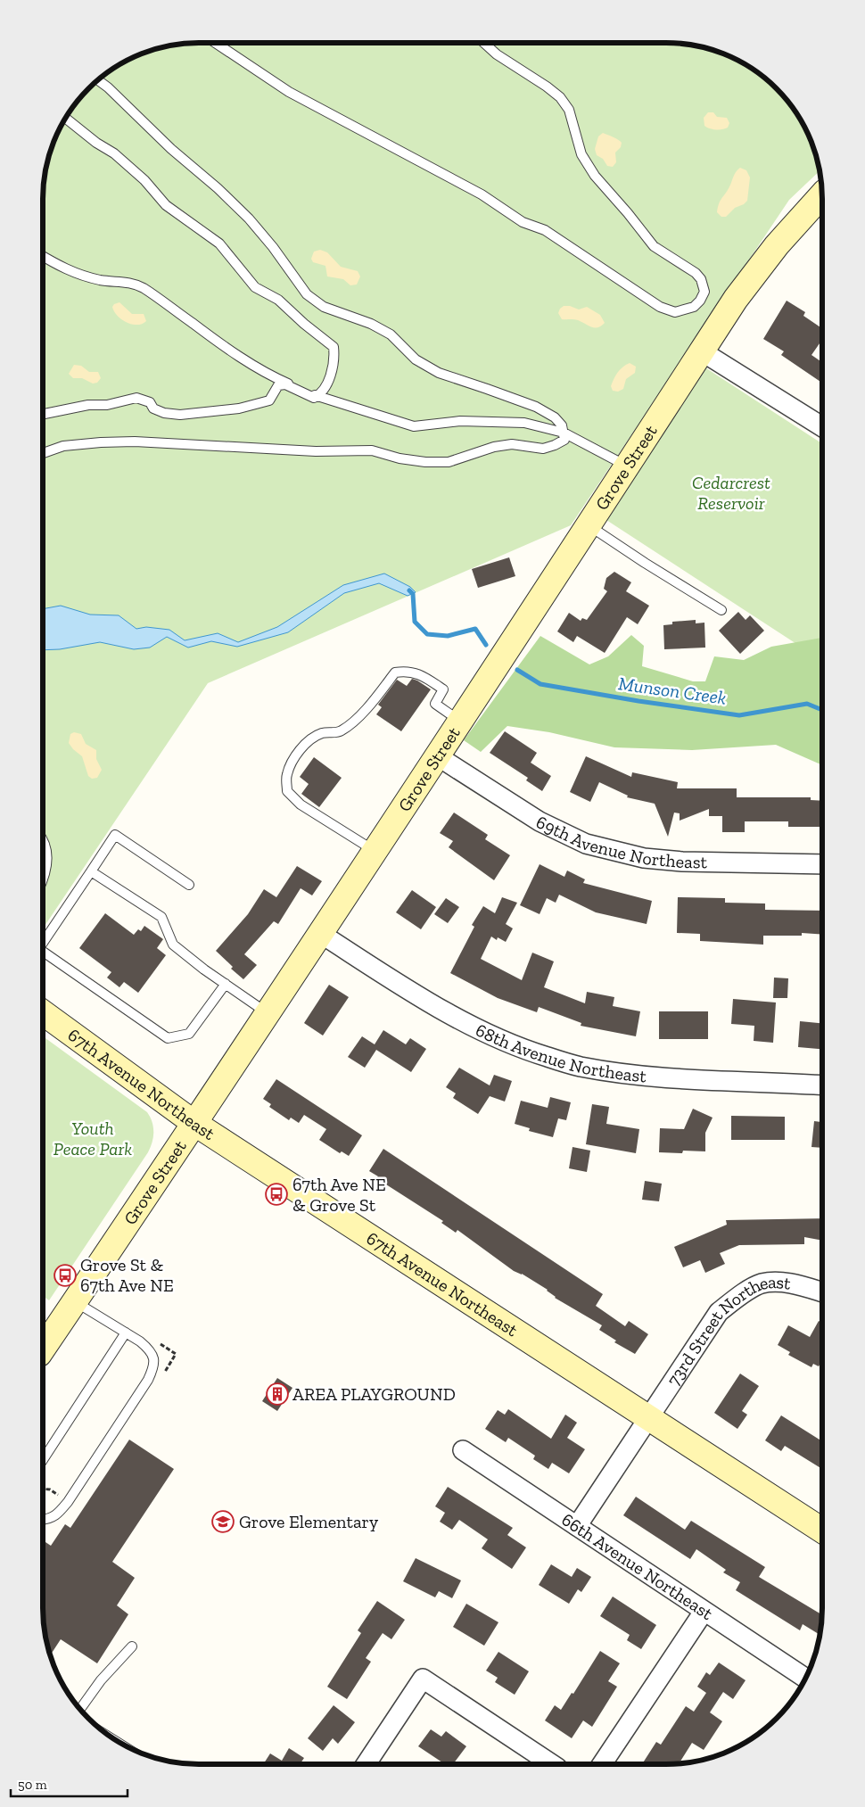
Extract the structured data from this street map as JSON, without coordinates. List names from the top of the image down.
{
  "streets": {
    "street": [
      "Grove Street",
      "69th Avenue Northeast",
      "68th Avenue Northeast",
      "67th Avenue Northeast",
      "73rd Street Northeast",
      "66th Avenue Northeast"
    ]
  },
  "crossings": [
    ["Grove Street", "69th Avenue Northeast"],
    ["Grove Street", "68th Avenue Northeast"],
    ["Grove Street", "67th Avenue Northeast"],
    ["67th Avenue Northeast", "73rd Street Northeast"],
    ["73rd Street Northeast", "66th Avenue Northeast"]
  ],
  "water": ["Munson Creek"],
  "parks": ["Cedarcrest Reservoir", "Youth Peace Park"],
  "places": {
    "bus stop": ["67th Ave NE & Grove St", "Grove St & 67th Ave NE"],
    "building": ["AREA PLAYGROUND"],
    "school or university": ["Grove Elementary"]
  },
  "scale_bar": "50 m"
}
